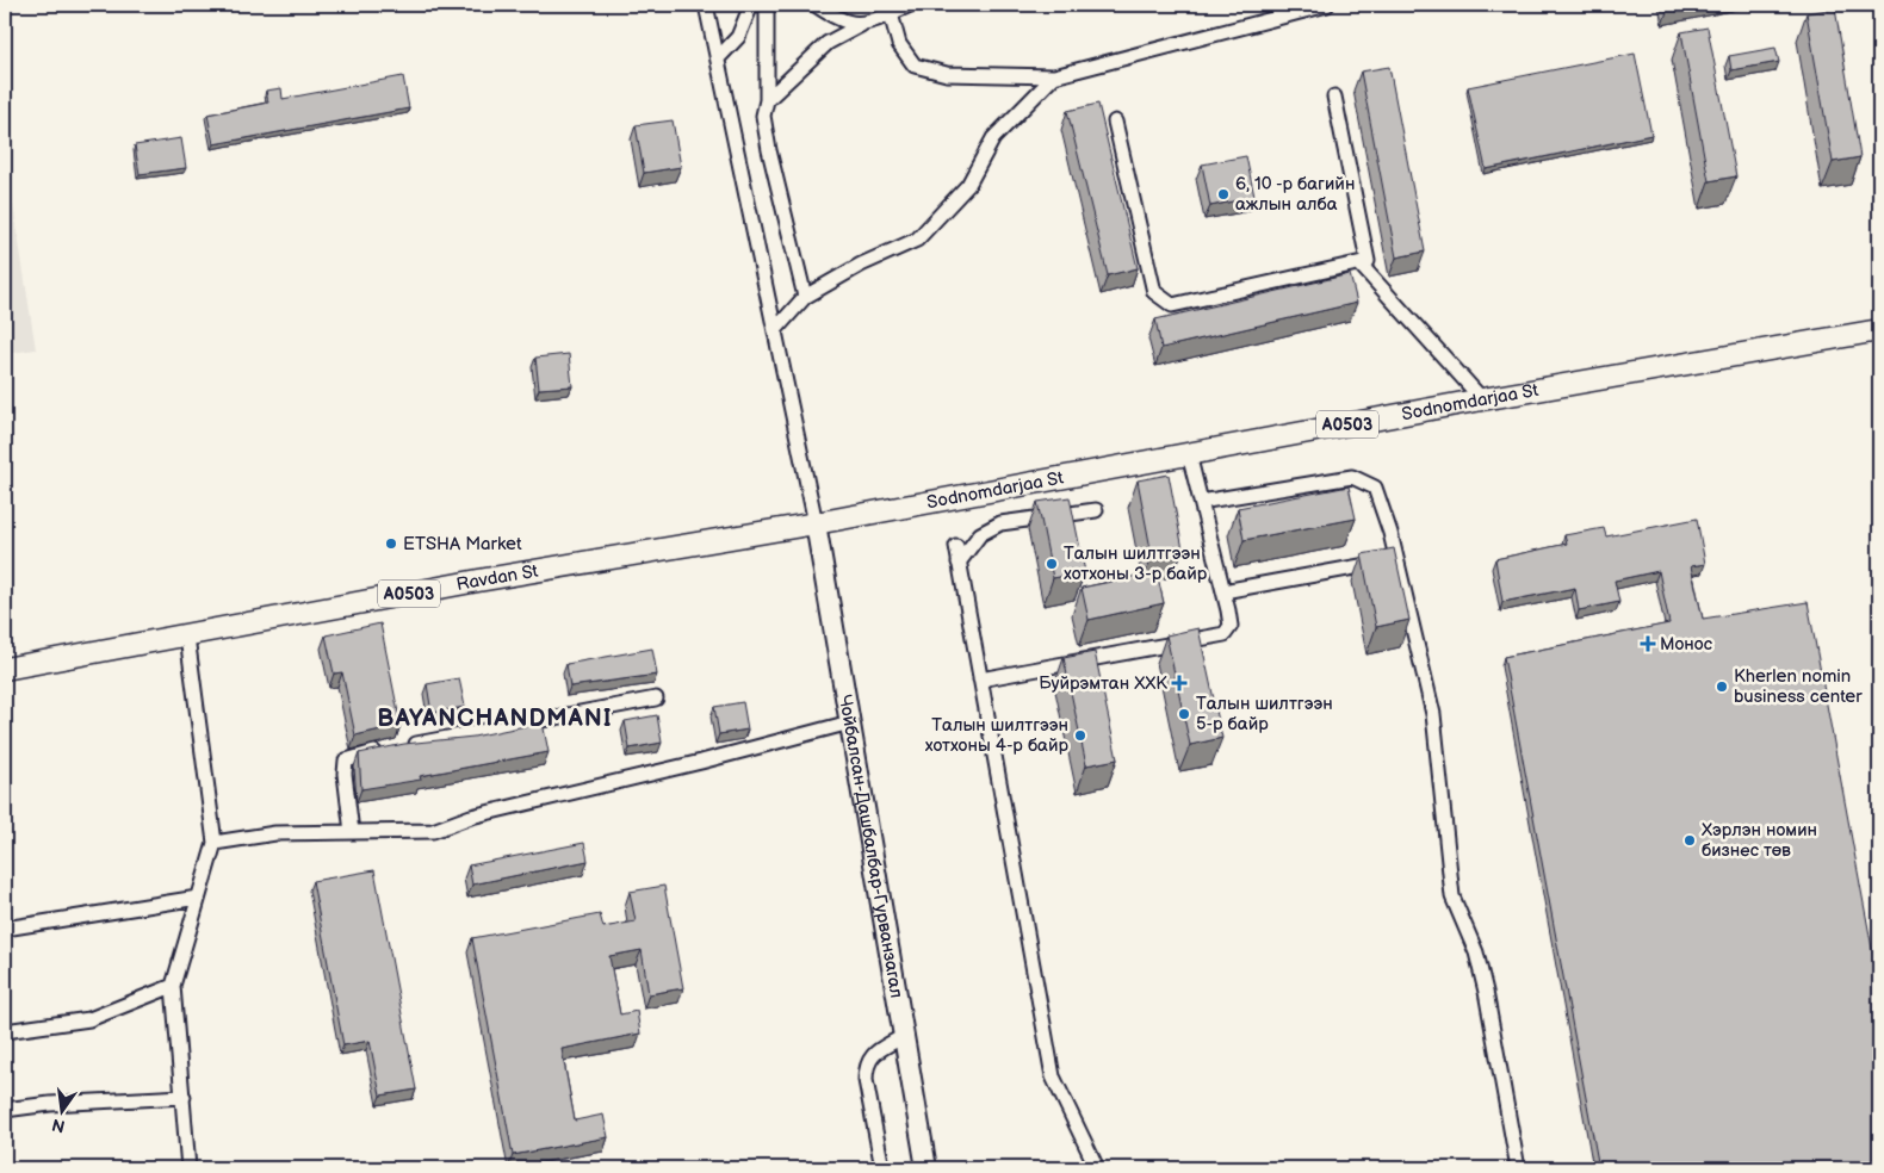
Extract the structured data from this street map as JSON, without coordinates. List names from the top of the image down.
{
  "streets": {
    "main road": ["Sodnomdarjaa St", "A0503", "Ravdan St"],
    "street": ["Чойбалсан-Дашбалбар-Гурванзагал"]
  },
  "crossings": [
    ["Sodnomdarjaa St", "Ravdan St"],
    ["Sodnomdarjaa St", "Чойбалсан-Дашбалбар-Гурванзагал"],
    ["Ravdan St", "Чойбалсан-Дашбалбар-Гурванзагал"]
  ],
  "districts": ["BAYANCHANDMANI"],
  "places": {
    "other": [
      "6, 10 -р багийн ажлын алба",
      "ETSHA Market",
      "Талын шилтгээн хотхоны 3-р байр",
      "Kherlen nomin business center",
      "Талын шилтгээн 5-р байр",
      "Талын шилтгээн хотхоны 4-р байр",
      "Хэрлэн номин бизнес төв"
    ],
    "health": ["Монос", "Буйрэмтан ХХК"]
  },
  "north": "bottom"
}
